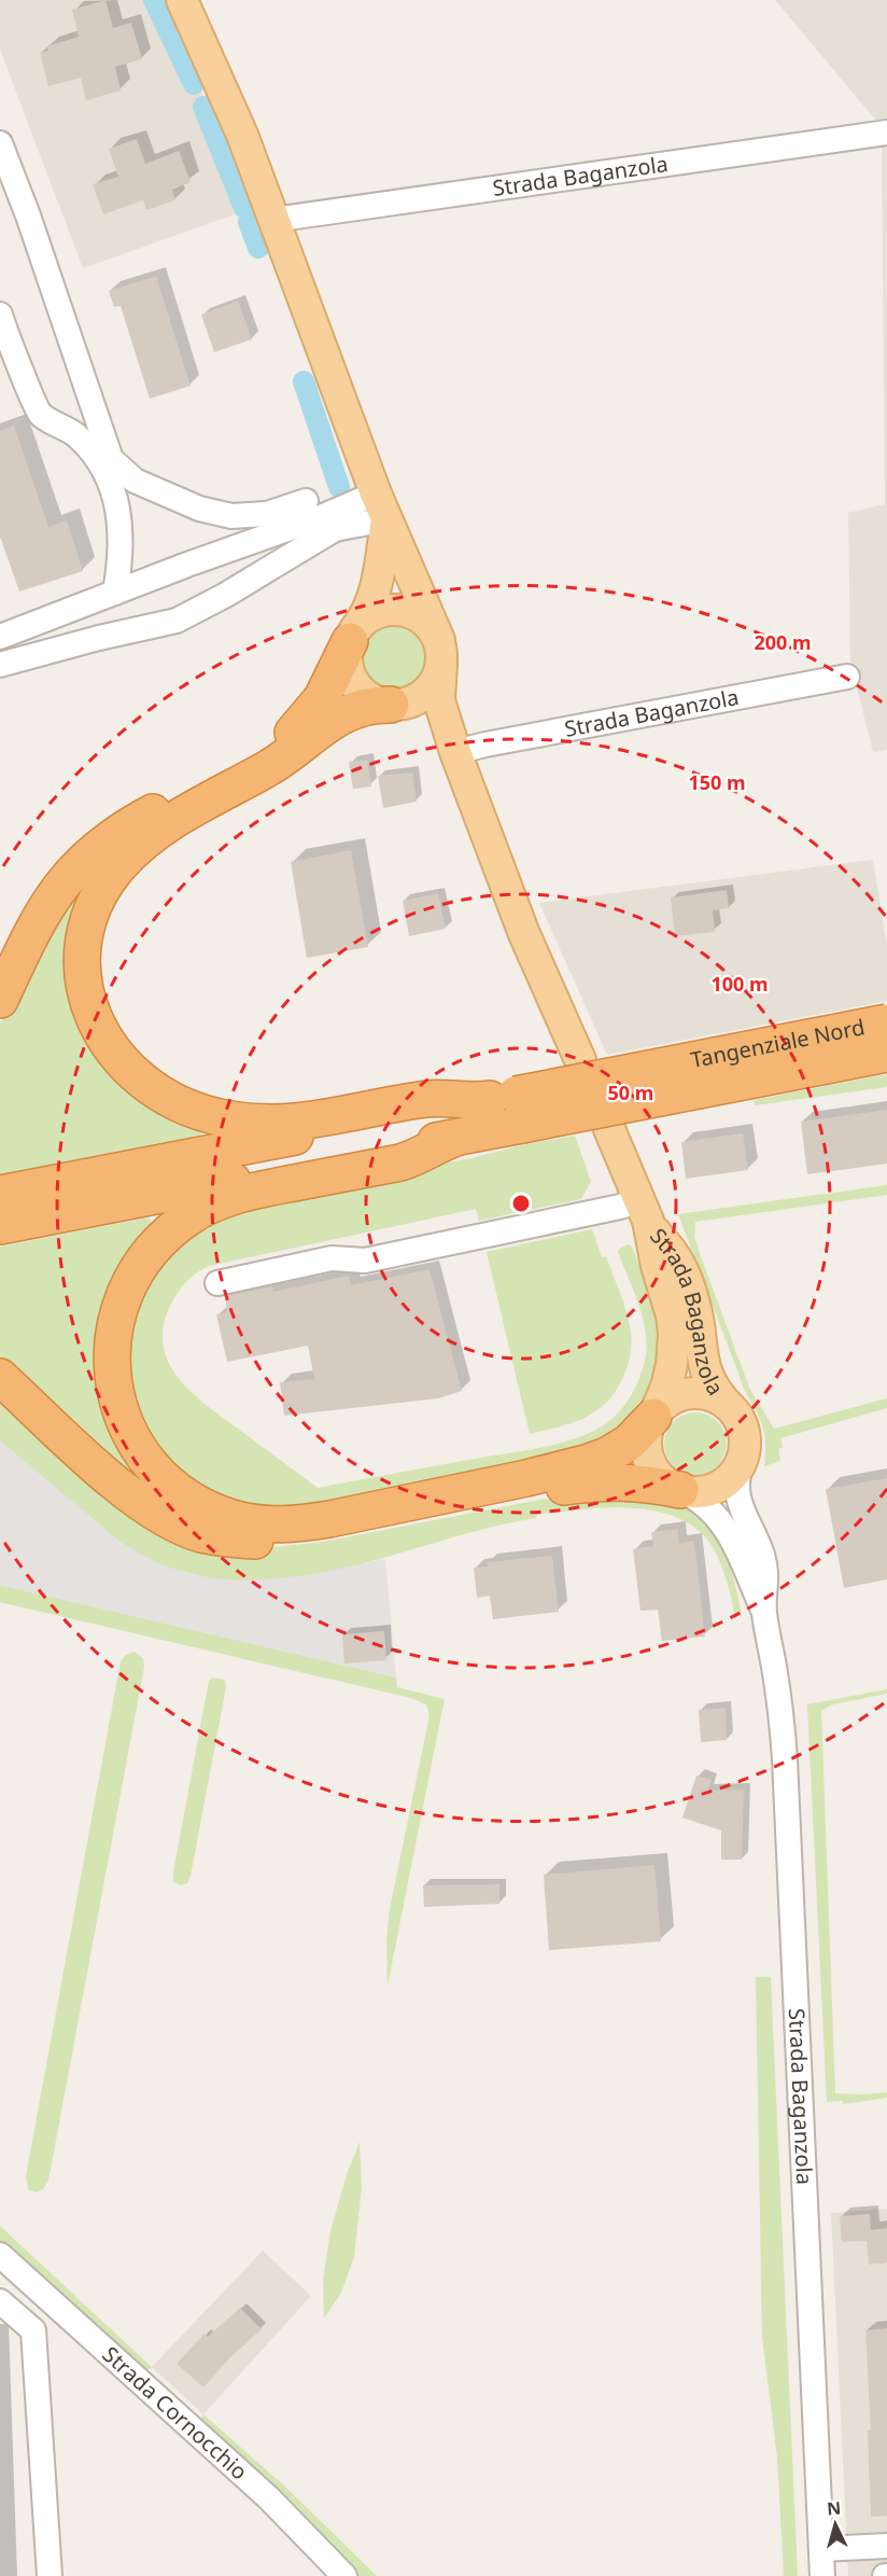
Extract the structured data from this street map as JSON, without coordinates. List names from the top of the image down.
{
  "streets": {
    "highway": ["Tangenziale Nord"],
    "main road": ["Strada Baganzola"],
    "street": ["Strada Cornocchio"]
  },
  "north": "top",
  "rings": [
    "200 m",
    "150 m",
    "100 m",
    "50 m"
  ]
}
